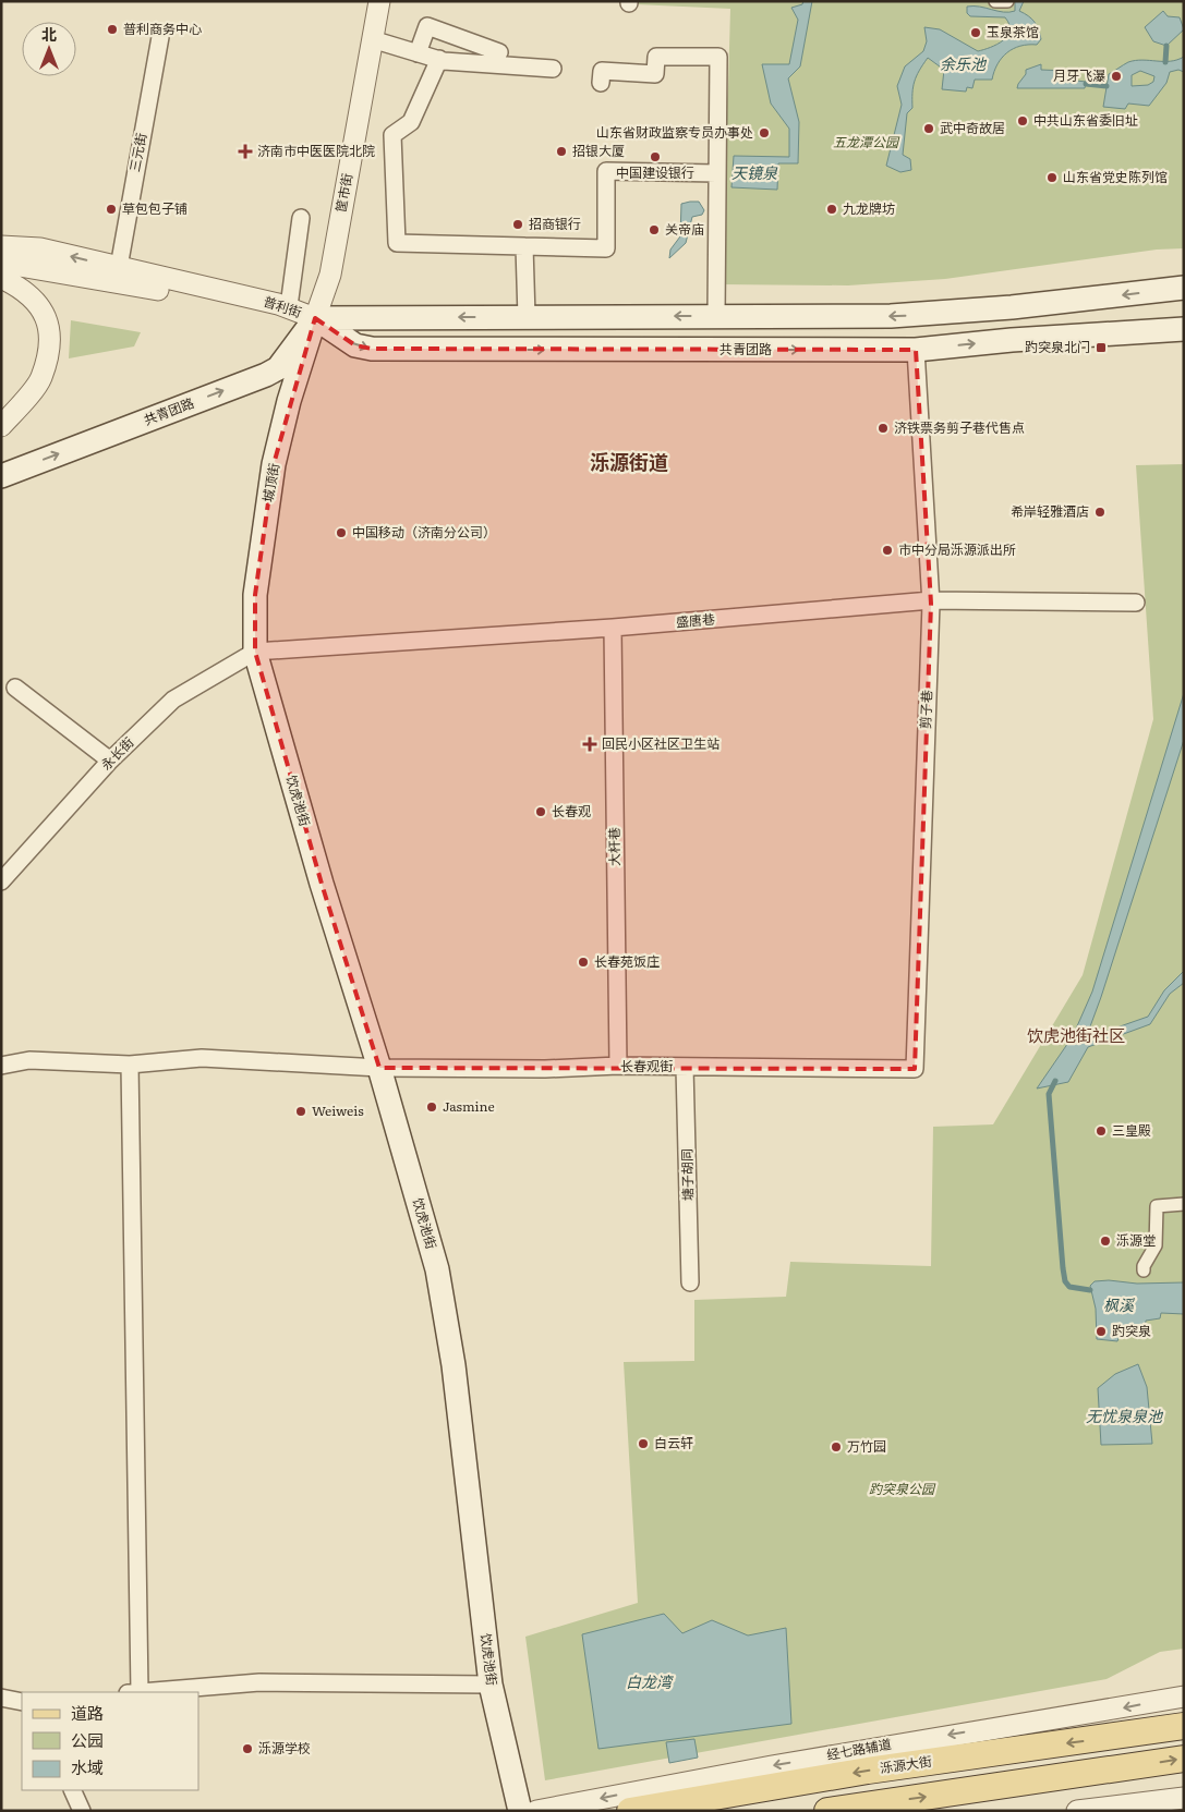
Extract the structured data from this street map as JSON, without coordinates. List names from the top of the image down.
{
  "streets": {
    "main road": [
      "共青团路",
      "城顶街",
      "饮虎池街",
      "泺源大街"
    ],
    "street": [
      "三元街",
      "筐市街",
      "普利街",
      "盛唐巷",
      "剪子巷",
      "永长街",
      "大杆巷",
      "长春观街",
      "塘子胡同",
      "经七路辅道"
    ]
  },
  "crossings": [
    ["三元街", "普利街"],
    ["筐市街", "普利街"],
    ["筐市街", "共青团路"],
    ["筐市街", "城顶街"],
    ["普利街", "共青团路"],
    ["普利街", "城顶街"],
    ["共青团路", "城顶街"],
    ["共青团路", "剪子巷"],
    ["城顶街", "盛唐巷"],
    ["城顶街", "永长街"],
    ["城顶街", "饮虎池街"],
    ["盛唐巷", "剪子巷"],
    ["盛唐巷", "永长街"],
    ["盛唐巷", "饮虎池街"],
    ["盛唐巷", "大杆巷"],
    ["剪子巷", "长春观街"],
    ["永长街", "饮虎池街"],
    ["饮虎池街", "长春观街"],
    ["大杆巷", "长春观街"],
    ["长春观街", "塘子胡同"]
  ],
  "one_way": ["经七路辅道"],
  "districts": ["泺源街道", "饮虎池街社区"],
  "water": [
    "余乐池",
    "天镜泉",
    "枫溪",
    "无忧泉泉池",
    "白龙湾"
  ],
  "parks": ["五龙潭公园", "趵突泉公园"],
  "places": {
    "other": [
      "普利商务中心",
      "玉泉茶馆",
      "月牙飞瀑",
      "中共山东省委旧址",
      "武中奇故居",
      "山东省财政监察专员办事处",
      "招银大厦",
      "中国建设银行",
      "山东省党史陈列馆",
      "草包包子铺",
      "九龙牌坊",
      "招商银行",
      "关帝庙",
      "济铁票务剪子巷代售点",
      "希岸轻雅酒店",
      "中国移动（济南分公司）",
      "市中分局泺源派出所",
      "长春观",
      "长春苑饭庄",
      "Jasmine",
      "Weiweis",
      "三皇殿",
      "泺源堂",
      "趵突泉",
      "白云轩",
      "万竹园",
      "泺源学校"
    ],
    "health": ["济南市中医医院北院", "回民小区社区卫生站"],
    "transit": ["趵突泉北门"]
  },
  "legend": ["道路", "公园", "水域"],
  "north": "top"
}
